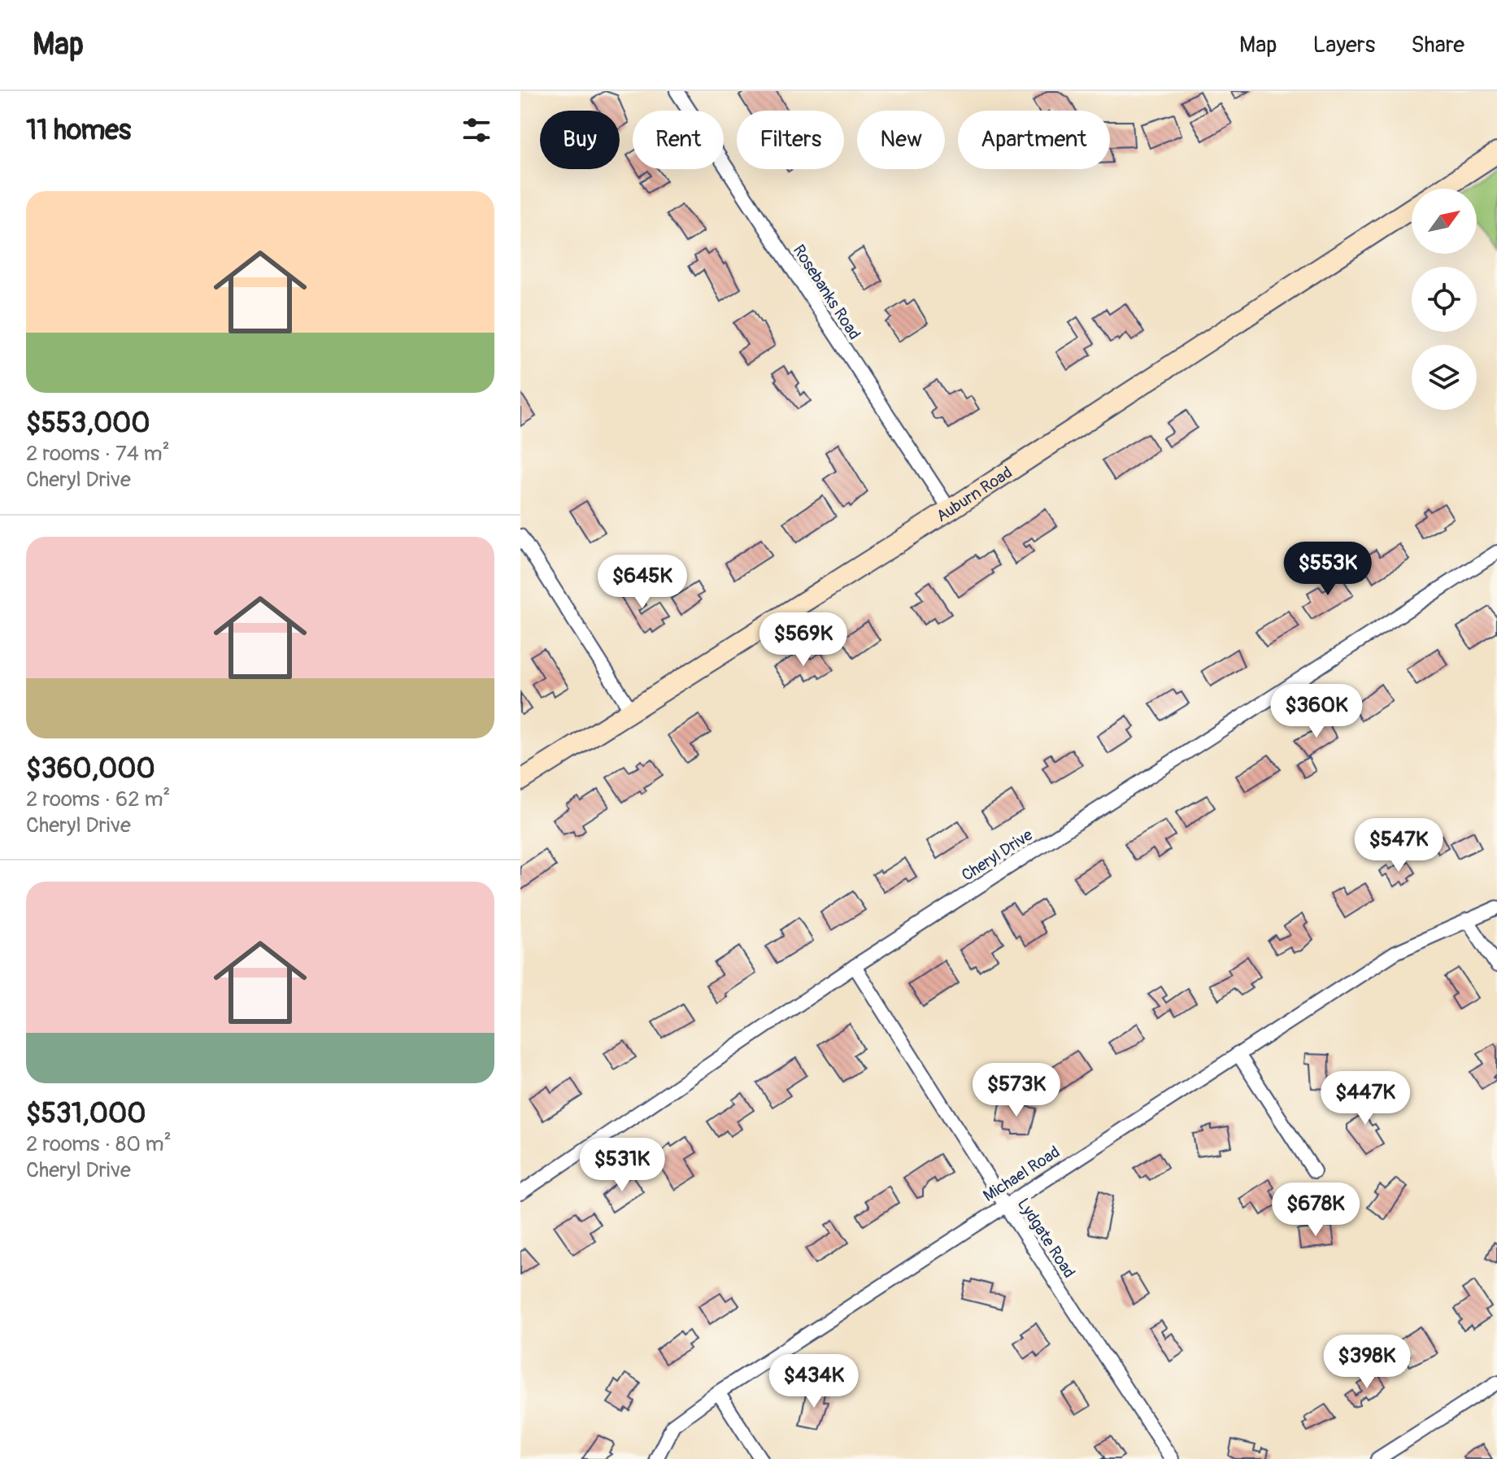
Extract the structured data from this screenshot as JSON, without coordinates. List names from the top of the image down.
{
  "streets": {
    "street": [
      "Rosebanks Road",
      "Auburn Road",
      "Cheryl Drive",
      "Michael Road",
      "Lydgate Road"
    ]
  },
  "crossings": [
    ["Rosebanks Road", "Auburn Road"],
    ["Cheryl Drive", "Lydgate Road"],
    ["Michael Road", "Lydgate Road"]
  ],
  "north": "top right",
  "page": {
    "header": "Map",
    "nav": ["Map", "Layers", "Share"],
    "heading": "11 homes",
    "chip": [
      "Buy",
      "Rent",
      "Filters",
      "New",
      "Apartment"
    ],
    "list": [
      {
        "name": "$553,000",
        "note": "2 rooms · 74 m² · Cheryl Drive"
      },
      {
        "name": "$360,000",
        "note": "2 rooms · 62 m² · Cheryl Drive"
      },
      {
        "name": "$531,000",
        "note": "2 rooms · 80 m² · Cheryl Drive"
      }
    ],
    "price": [
      "$553K",
      "$645K",
      "$569K",
      "$360K",
      "$547K",
      "$573K",
      "$447K",
      "$531K",
      "$678K",
      "$398K",
      "$434K"
    ]
  }
}
